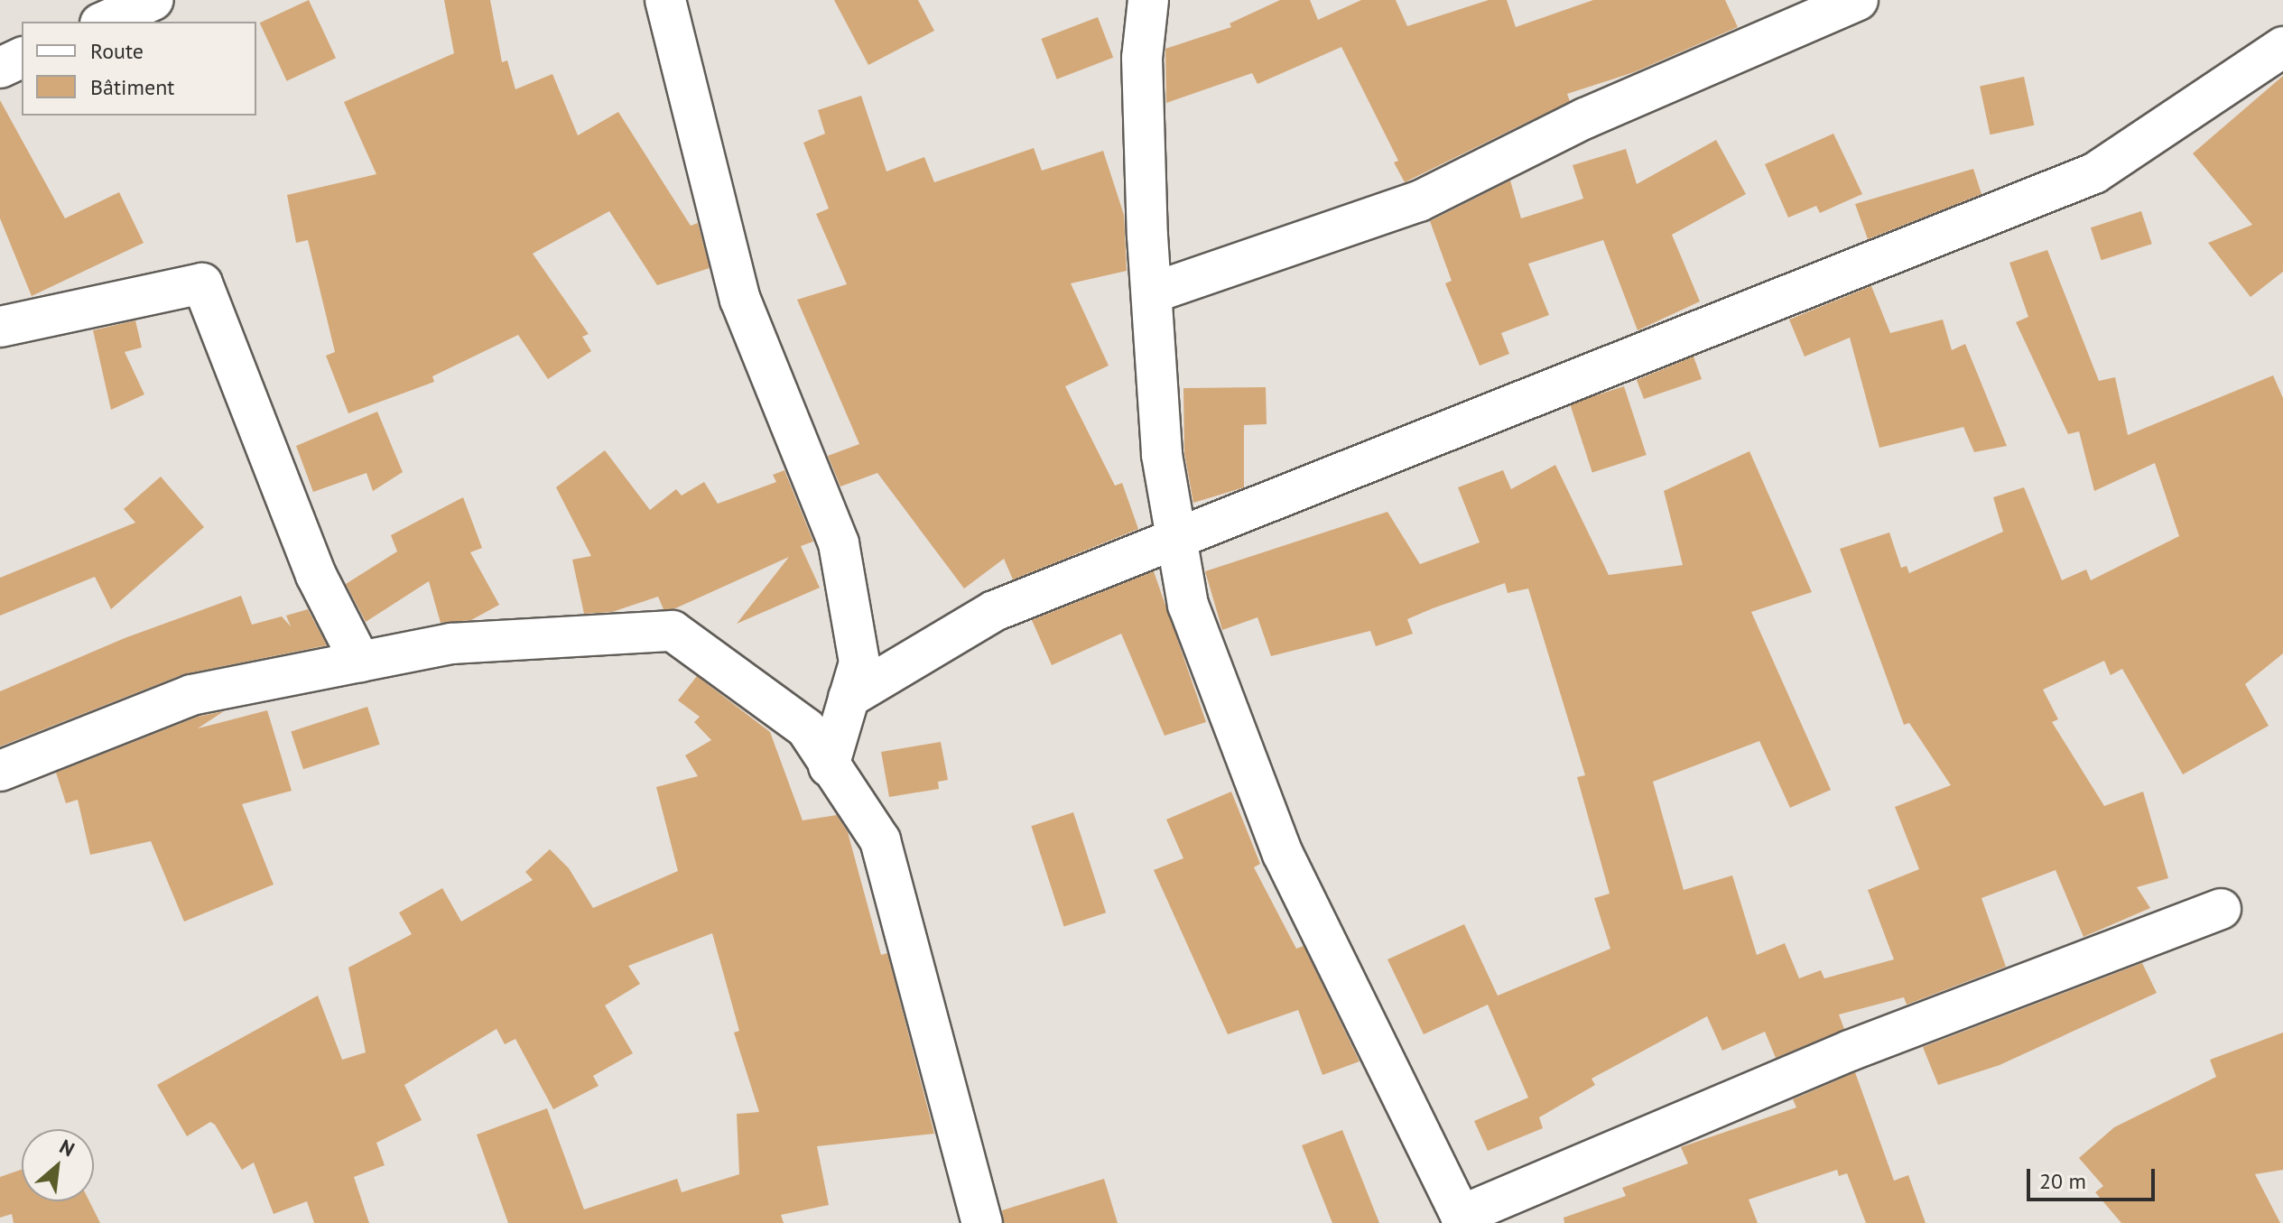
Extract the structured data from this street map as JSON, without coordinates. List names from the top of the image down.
{
  "legend": ["Route", "Bâtiment"],
  "scale_bar": "20 m",
  "north": "top right"
}
